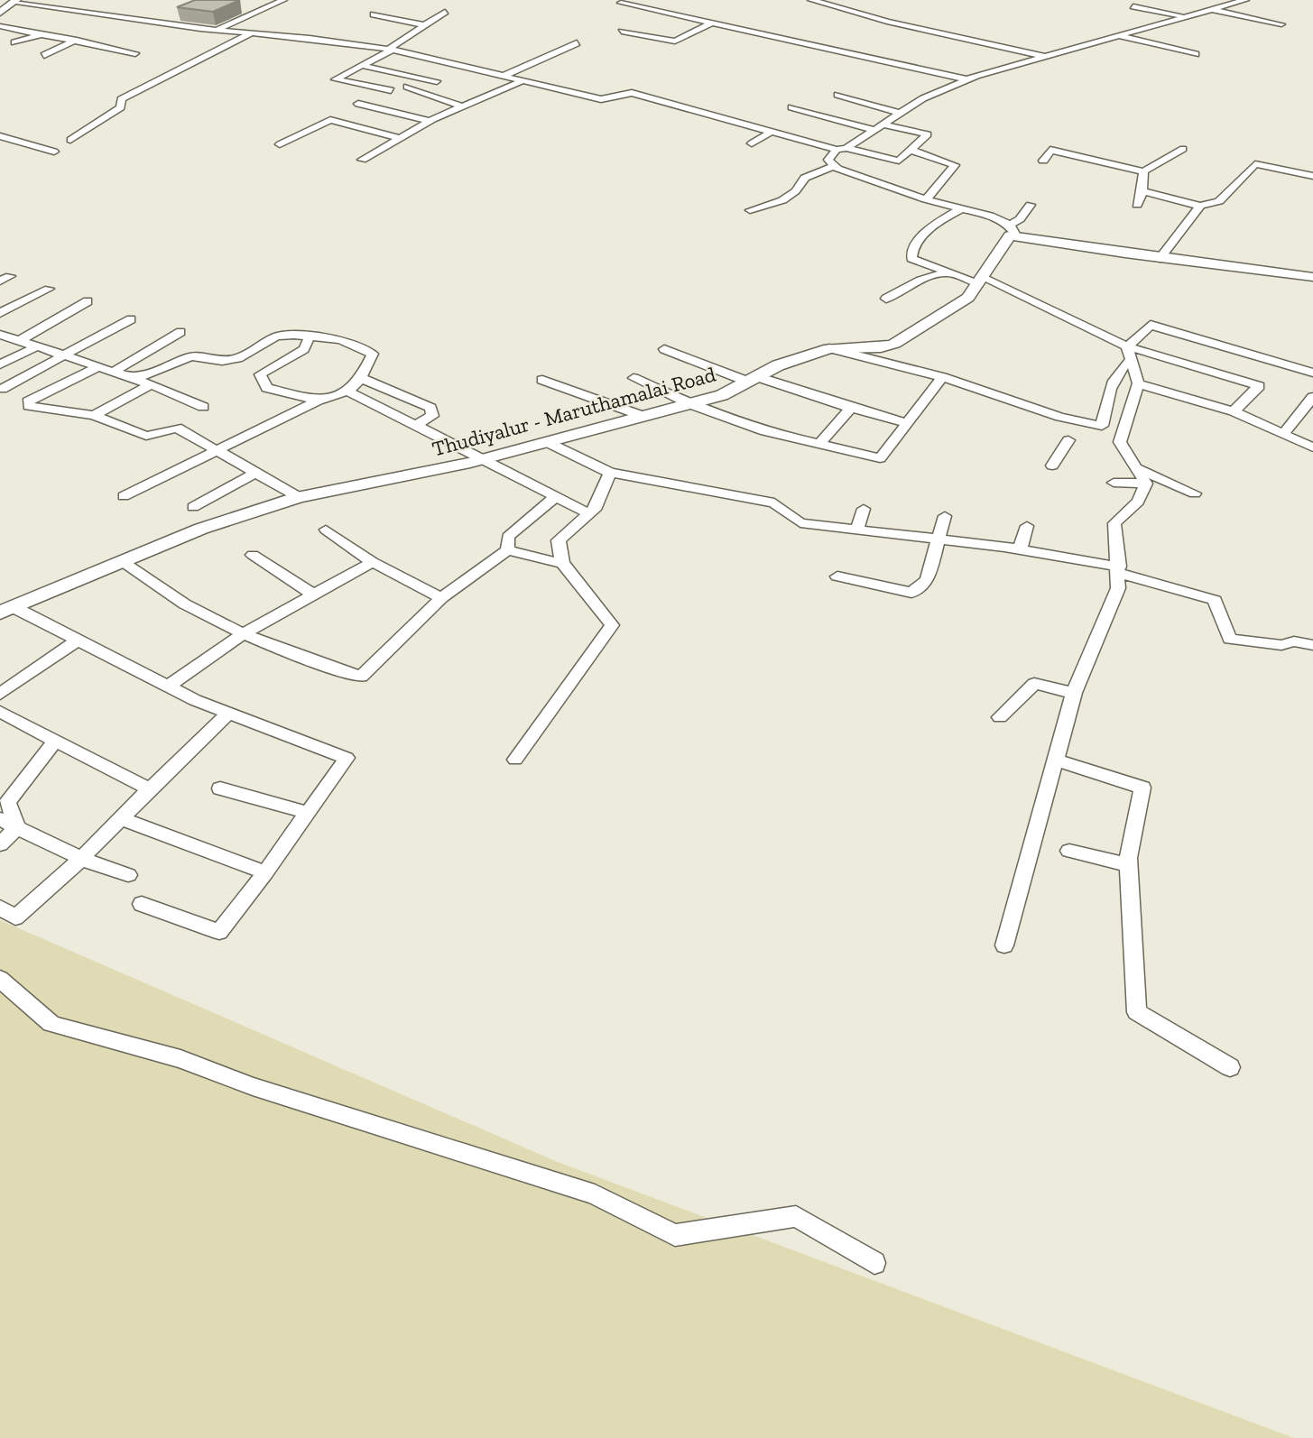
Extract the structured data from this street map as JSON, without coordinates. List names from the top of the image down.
{
  "streets": {
    "main road": ["Thudiyalur - Maruthamalai Road"]
  }
}
